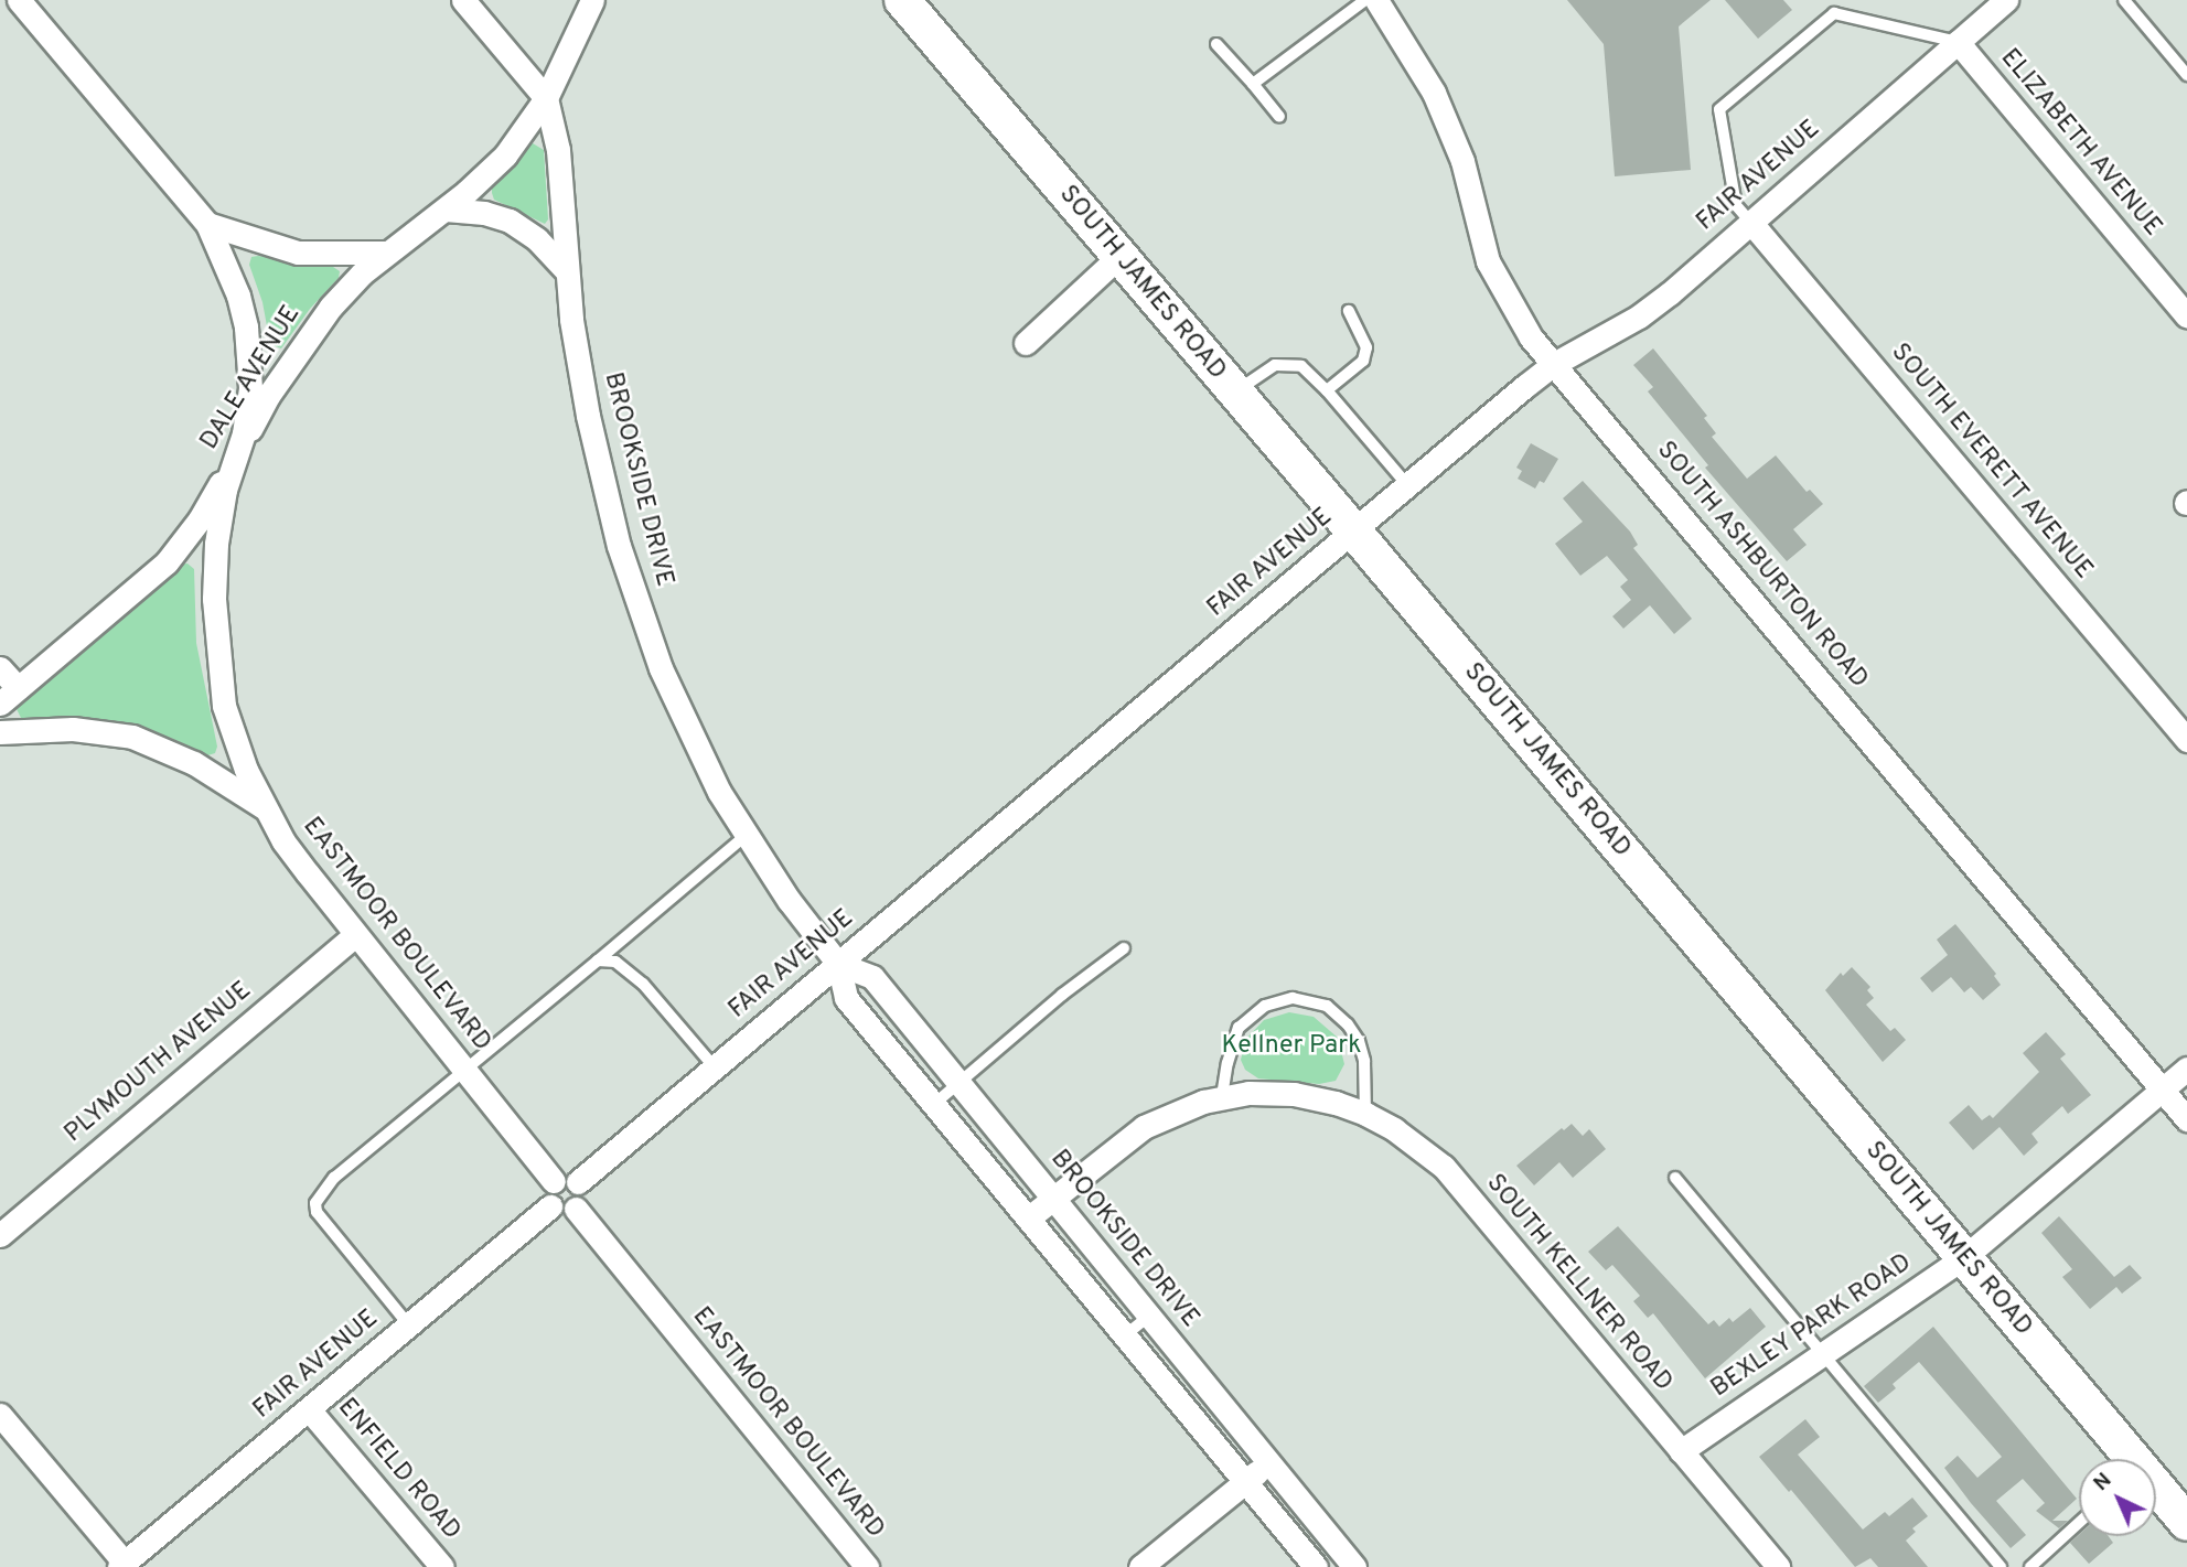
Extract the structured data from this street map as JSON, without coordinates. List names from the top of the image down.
{
  "streets": {
    "main road": ["SOUTH JAMES ROAD"],
    "street": [
      "ELIZABETH AVENUE",
      "FAIR AVENUE",
      "DALE AVENUE",
      "SOUTH EVERETT AVENUE",
      "BROOKSIDE DRIVE",
      "SOUTH ASHBURTON ROAD",
      "EASTMOOR BOULEVARD",
      "PLYMOUTH AVENUE",
      "SOUTH KELLNER ROAD",
      "BEXLEY PARK ROAD",
      "ENFIELD ROAD"
    ]
  },
  "crossings": [
    ["ELIZABETH AVENUE", "FAIR AVENUE"],
    ["FAIR AVENUE", "SOUTH JAMES ROAD"],
    ["FAIR AVENUE", "SOUTH EVERETT AVENUE"],
    ["FAIR AVENUE", "BROOKSIDE DRIVE"],
    ["FAIR AVENUE", "SOUTH ASHBURTON ROAD"],
    ["FAIR AVENUE", "EASTMOOR BOULEVARD"],
    ["FAIR AVENUE", "ENFIELD ROAD"],
    ["SOUTH JAMES ROAD", "BEXLEY PARK ROAD"],
    ["DALE AVENUE", "BROOKSIDE DRIVE"],
    ["DALE AVENUE", "EASTMOOR BOULEVARD"],
    ["BROOKSIDE DRIVE", "SOUTH KELLNER ROAD"],
    ["SOUTH ASHBURTON ROAD", "BEXLEY PARK ROAD"],
    ["EASTMOOR BOULEVARD", "PLYMOUTH AVENUE"],
    ["SOUTH KELLNER ROAD", "BEXLEY PARK ROAD"]
  ],
  "parks": ["Kellner Park"],
  "north": "top left"
}
